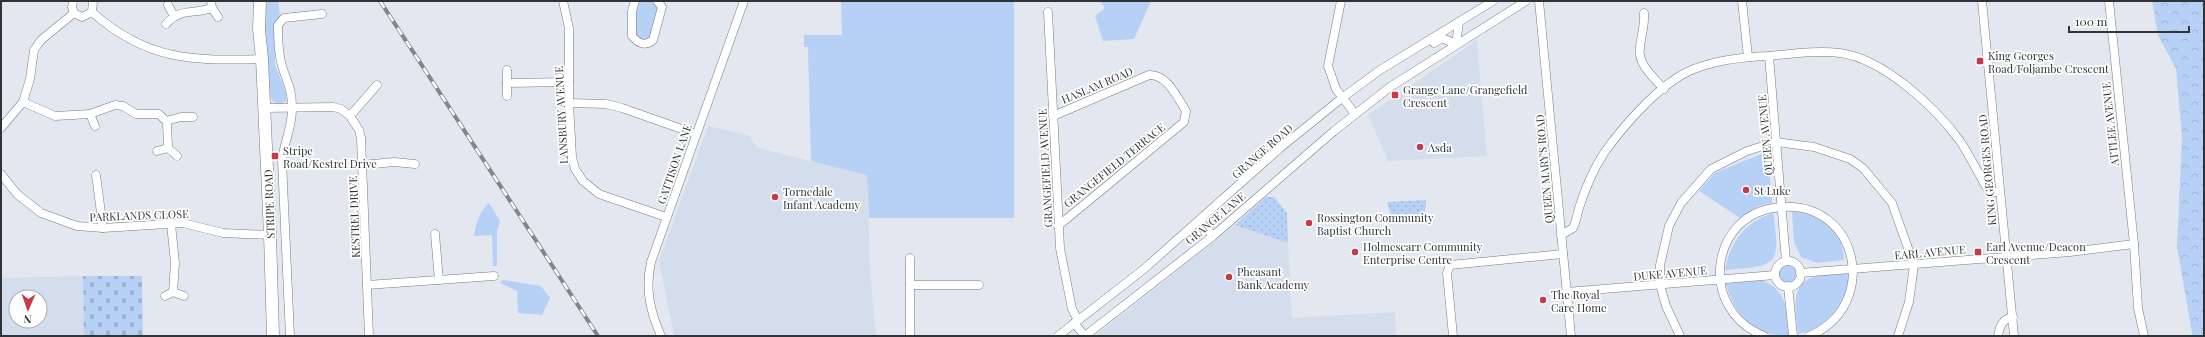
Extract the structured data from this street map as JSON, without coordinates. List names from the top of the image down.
{
  "streets": {
    "main road": ["STRIPE ROAD"],
    "street": [
      "HASLAM ROAD",
      "LANSBURY AVENUE",
      "ATTLEE AVENUE",
      "QUEEN AVENUE",
      "GRANGE ROAD",
      "GATTISON LANE",
      "GRANGEFIELD TERRACE",
      "GRANGEFIELD AVENUE",
      "QUEEN MARY'S ROAD",
      "KING GEORGES ROAD",
      "PARKLANDS CLOSE",
      "KESTREL DRIVE",
      "GRANGE LANE",
      "EARL AVENUE",
      "DUKE AVENUE"
    ]
  },
  "crossings": [
    ["HASLAM ROAD", "GRANGEFIELD TERRACE"],
    ["HASLAM ROAD", "GRANGEFIELD AVENUE"],
    ["LANSBURY AVENUE", "GATTISON LANE"],
    ["ATTLEE AVENUE", "EARL AVENUE"],
    ["QUEEN AVENUE", "EARL AVENUE"],
    ["QUEEN AVENUE", "DUKE AVENUE"],
    ["GRANGE ROAD", "GRANGEFIELD AVENUE"],
    ["GRANGEFIELD TERRACE", "GRANGEFIELD AVENUE"],
    ["GRANGEFIELD AVENUE", "GRANGE LANE"],
    ["QUEEN MARY'S ROAD", "DUKE AVENUE"],
    ["KING GEORGES ROAD", "EARL AVENUE"],
    ["STRIPE ROAD", "PARKLANDS CLOSE"],
    ["EARL AVENUE", "DUKE AVENUE"]
  ],
  "places": {
    "transit": [
      "King Georges Road/Foljambe Crescent",
      "Grange Lane/Grangefield Crescent",
      "Stripe Road/Kestrel Drive",
      "Earl Avenue/Deacon Crescent"
    ],
    "other": [
      "Asda",
      "St Luke",
      "Tornedale Infant Academy",
      "Rossington Community Baptist Church",
      "Holmescarr Community Enterprise Centre",
      "Pheasant Bank Academy",
      "The Royal Care Home"
    ]
  },
  "scale_bar": "100 m",
  "north": "bottom"
}
